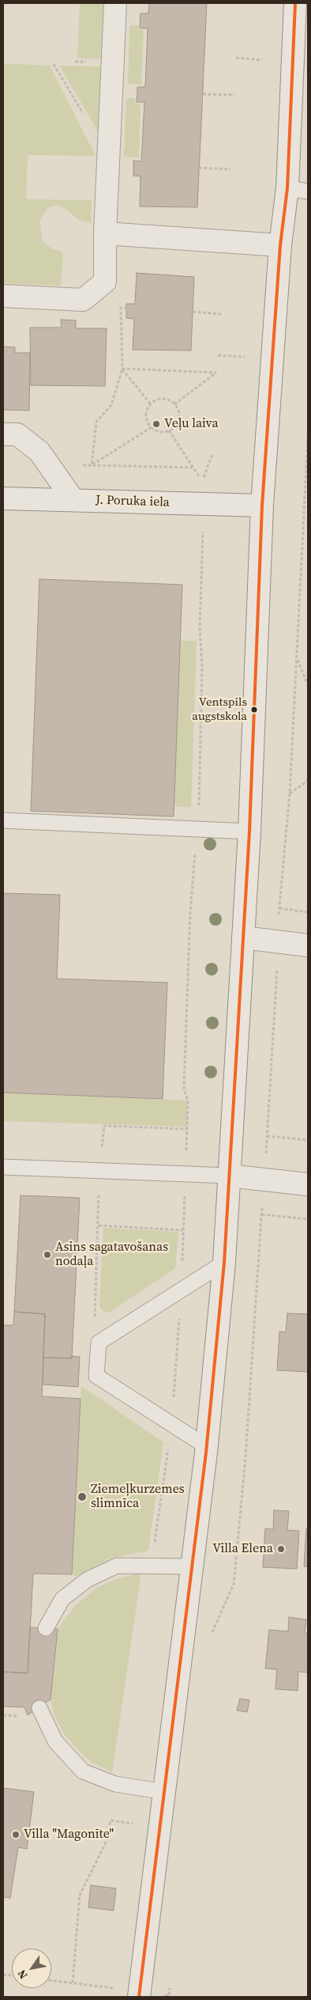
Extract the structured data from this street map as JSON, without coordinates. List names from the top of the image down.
{
  "streets": {
    "street": ["J. Poruka iela"]
  },
  "places": [
    "Veļu laiva",
    "Ventspils augstskola",
    "Asins sagatavošanas nodaļa",
    "Ziemeļkurzemes slimnīca",
    "Villa Elena",
    "Villa \"Magonīte\""
  ],
  "north": "bottom left"
}
